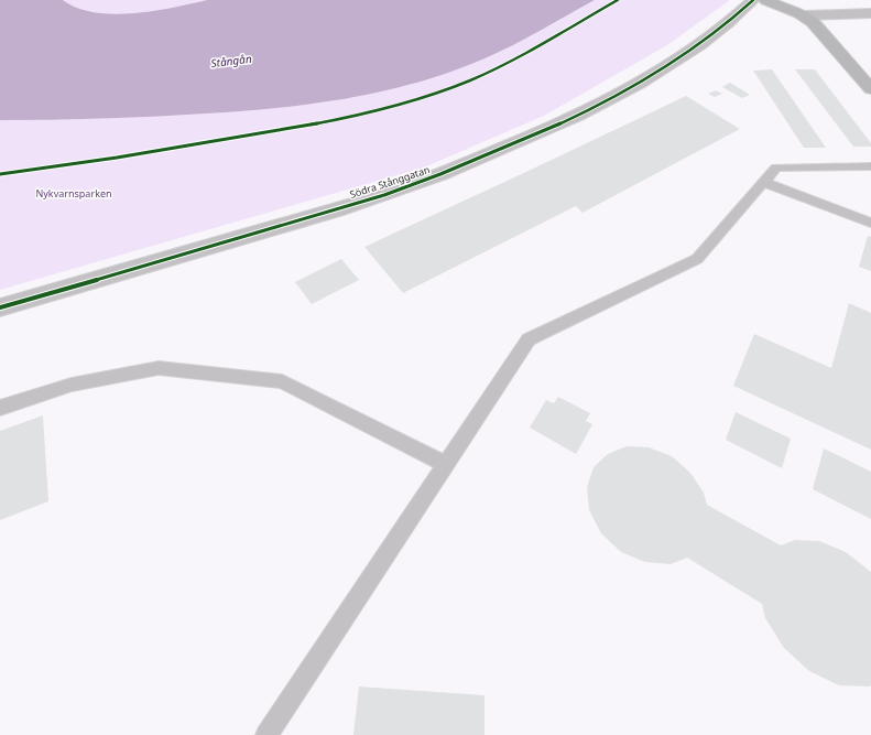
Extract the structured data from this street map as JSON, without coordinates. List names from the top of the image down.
{
  "streets": {
    "street": ["Södra Stånggatan"]
  },
  "water": ["Stångån"],
  "parks": ["Nykvarnsparken"]
}
